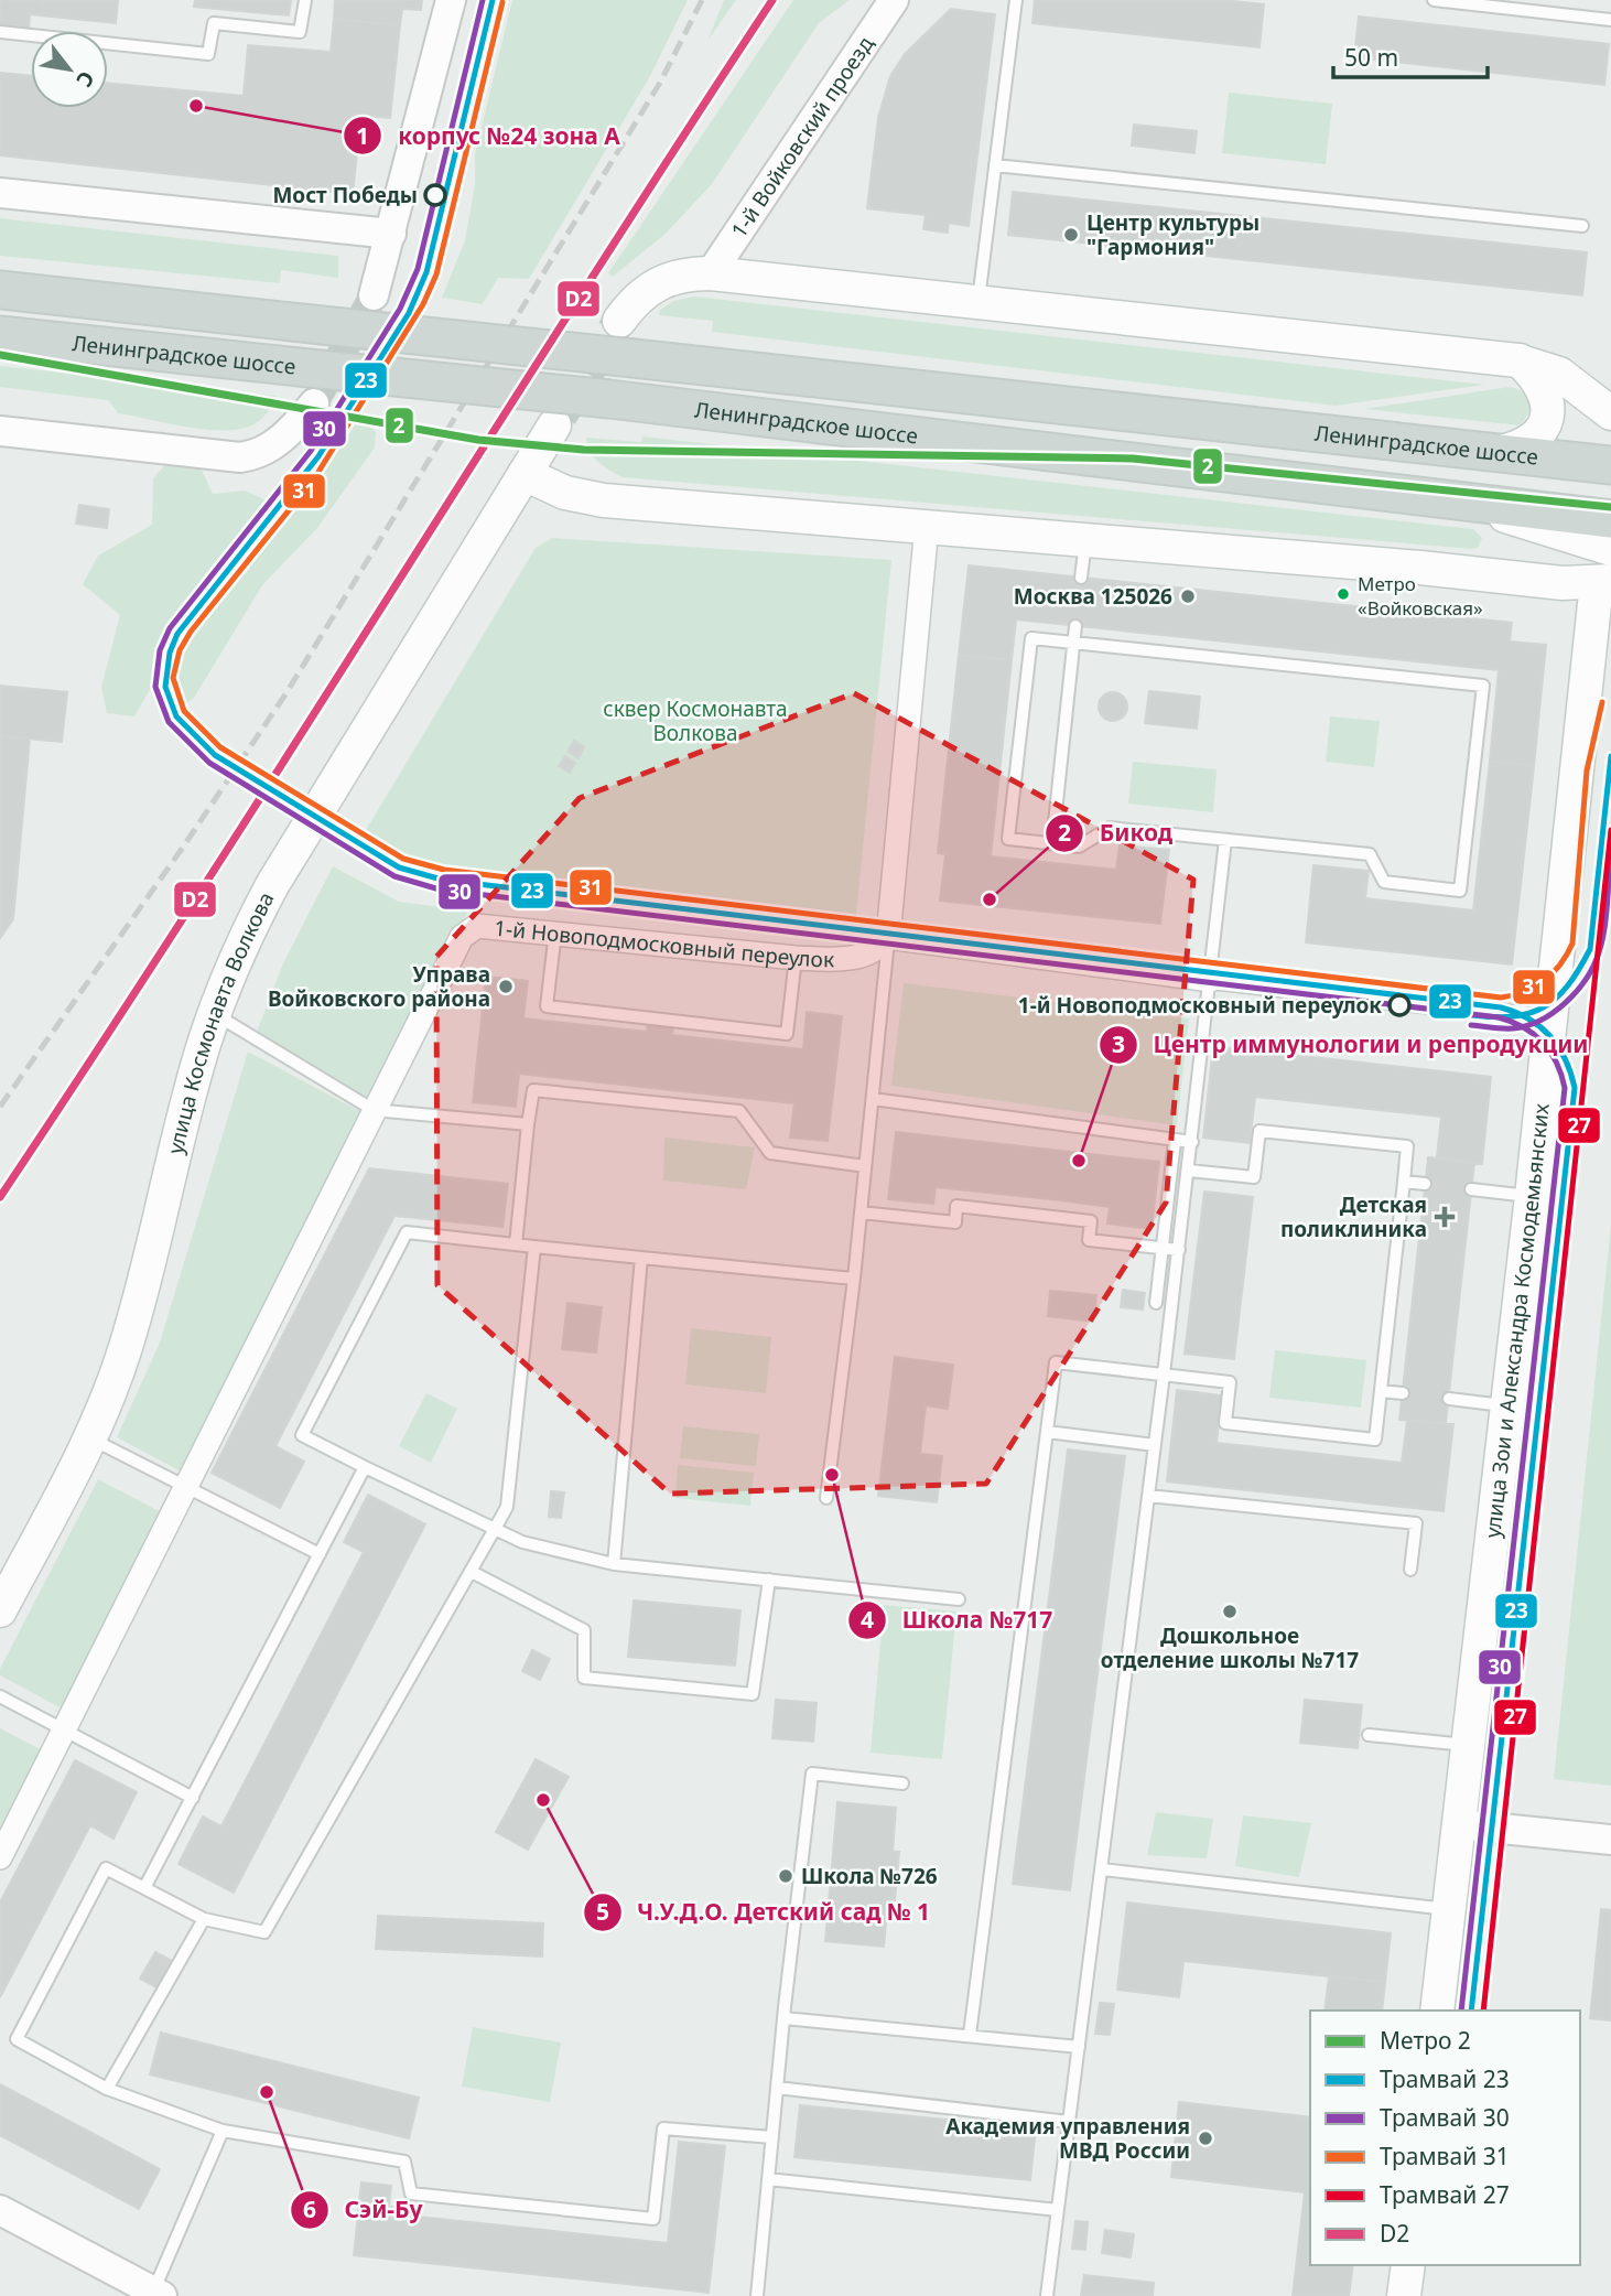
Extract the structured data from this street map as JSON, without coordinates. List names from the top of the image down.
{
  "streets": {
    "main road": ["Ленинградское шоссе", "улица Космонавта Волкова", "улица Зои и Александра Космодемьянских"],
    "street": ["1-й Войковский проезд", "1-й Новоподмосковный переулок"]
  },
  "parks": ["сквер Космонавта Волкова"],
  "places": {
    "other": [
      "корпус №24 зона А",
      "Мост Победы",
      "Центр культуры \"Гармония\"",
      "Метро «Войковская»",
      "Москва 125026",
      "Бикод",
      "Управа Войковского района",
      "1-й Новоподмосковный переулок",
      "Центр иммунологии и репродукции",
      "Школа №717",
      "Дошкольное отделение школы №717",
      "Ч.У.Д.О. Детский сад № 1",
      "Школа №726",
      "Сэй-Бу",
      "Академия управления МВД России"
    ],
    "health": ["Детская поликлиника"]
  },
  "lines": [
    "tram line 23",
    "tram line 30",
    "transit line D2",
    "tram line 31",
    "metro line 2",
    "tram line 27"
  ],
  "legend": [
    "Метро 2",
    "Трамвай 23",
    "Трамвай 30",
    "Трамвай 31",
    "Трамвай 27",
    "D2"
  ],
  "scale_bar": "50 m",
  "north": "bottom right"
}
